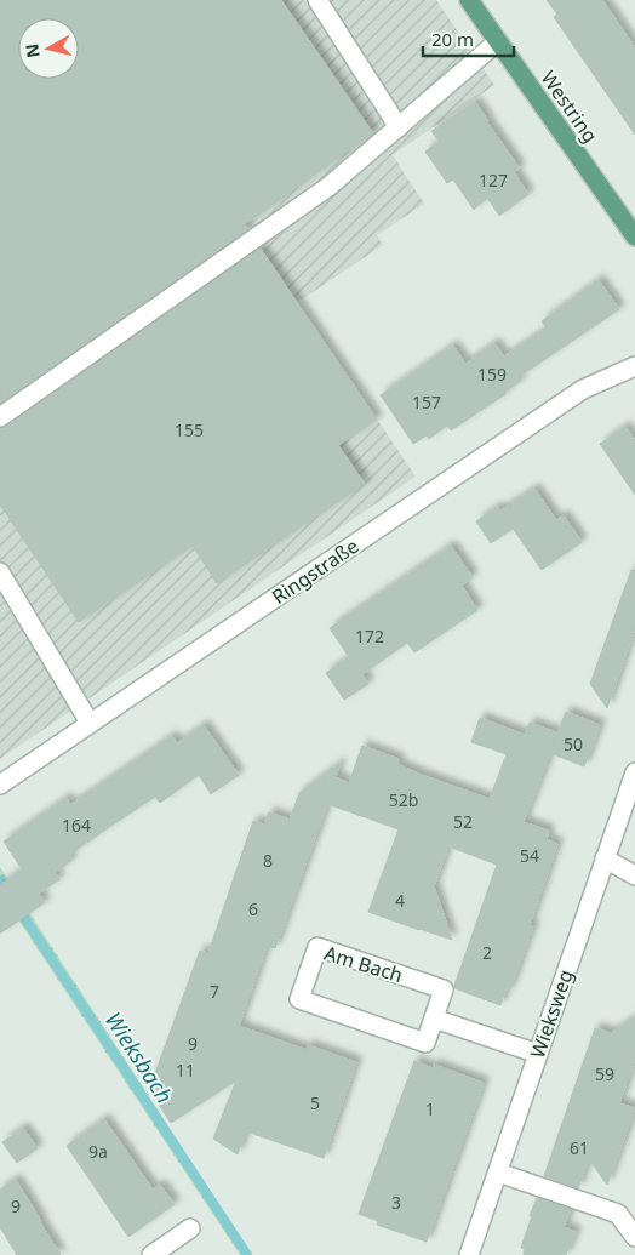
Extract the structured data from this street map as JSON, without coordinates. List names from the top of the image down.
{
  "streets": {
    "main road": ["Westring"],
    "street": ["Ringstraße", "Am Bach", "Wieksweg"]
  },
  "water": ["Wieksbach"],
  "house_numbers": [
    "127",
    "159",
    "157",
    "155",
    "172",
    "50",
    "52b",
    "52",
    "164",
    "54",
    "8",
    "4",
    "6",
    "2",
    "7",
    "9",
    "11",
    "59",
    "5",
    "1",
    "61",
    "9a",
    "3",
    "9"
  ],
  "scale_bar": "20 m",
  "north": "left"
}
